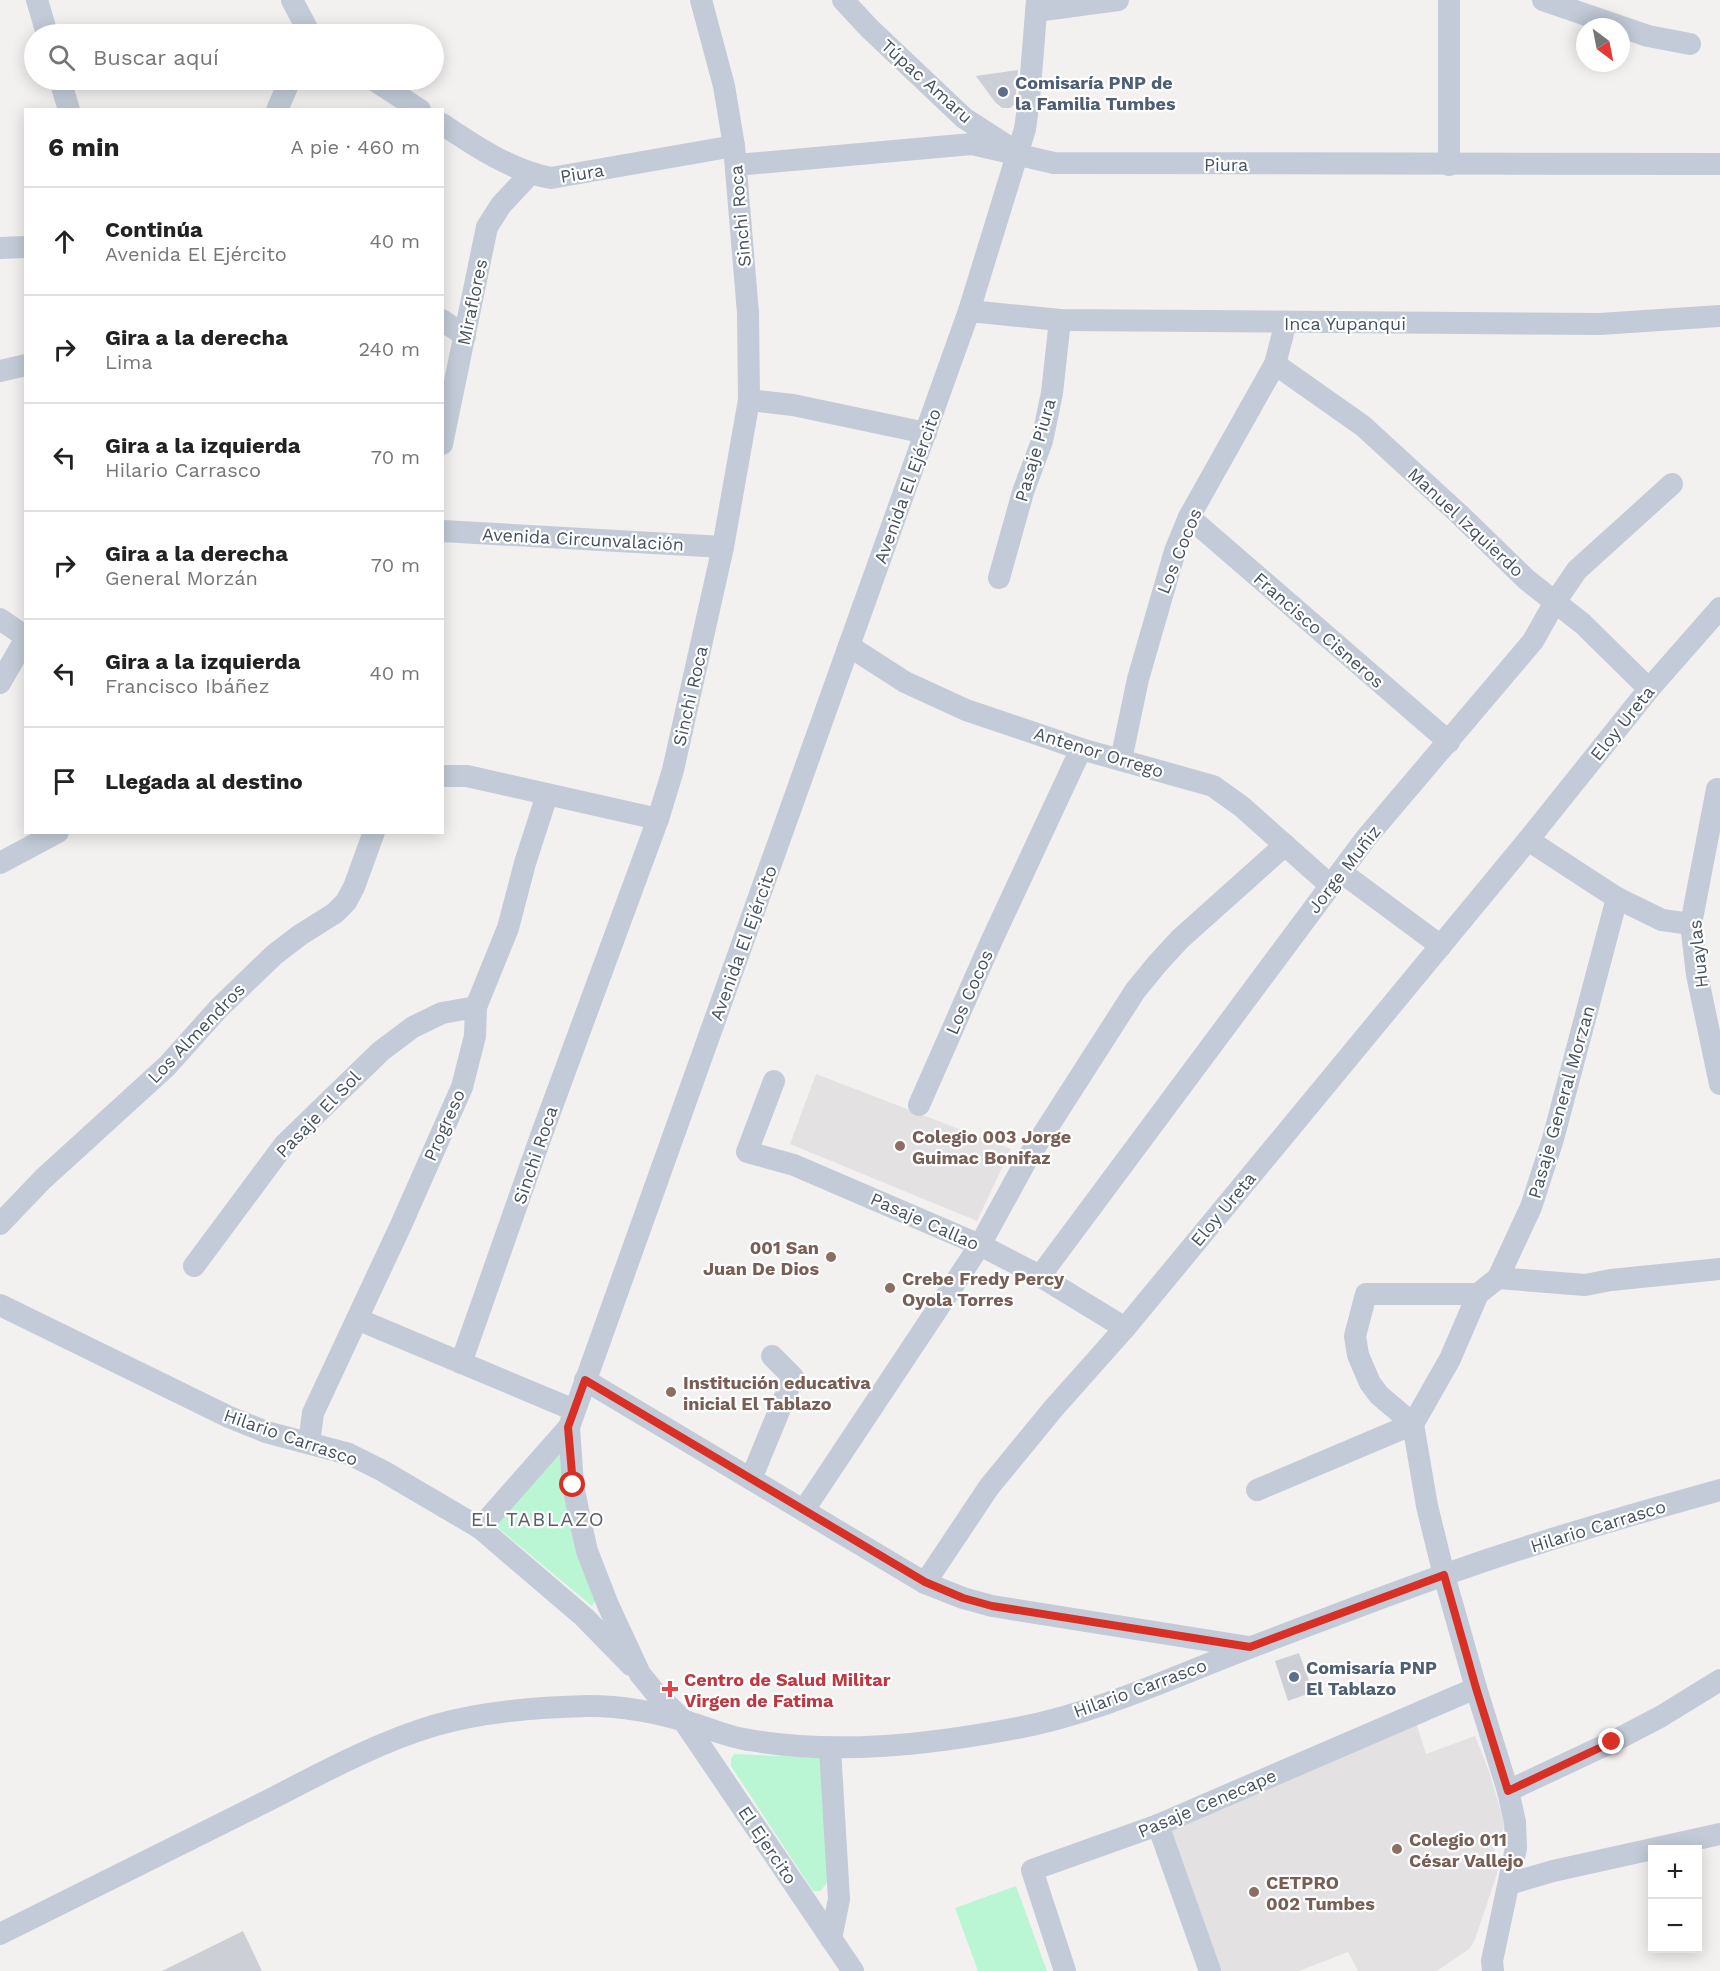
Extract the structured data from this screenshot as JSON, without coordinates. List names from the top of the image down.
{
  "streets": {
    "street": [
      "Túpac Amaru",
      "Piura",
      "Sinchi Roca",
      "Miraflores",
      "Inca Yupanqui",
      "Pasaje Piura",
      "Avenida El Ejército",
      "Manuel Izquierdo",
      "Avenida Circunvalación",
      "Los Cocos",
      "Francisco Cisneros",
      "Eloy Ureta",
      "Antenor Orrego",
      "Jorge Muñiz",
      "Huaylas",
      "Los Almendros",
      "Pasaje General Morzan",
      "Pasaje El Sol",
      "Progreso",
      "Pasaje Callao",
      "Hilario Carrasco",
      "Pasaje Cenecape",
      "El Ejercito"
    ]
  },
  "crossings": [
    ["Túpac Amaru", "Piura"],
    ["Túpac Amaru", "Avenida El Ejército"],
    ["Piura", "Sinchi Roca"],
    ["Piura", "Miraflores"],
    ["Piura", "Avenida El Ejército"],
    ["Sinchi Roca", "Avenida Circunvalación"],
    ["Inca Yupanqui", "Pasaje Piura"],
    ["Inca Yupanqui", "Avenida El Ejército"],
    ["Inca Yupanqui", "Los Cocos"],
    ["Avenida El Ejército", "Antenor Orrego"],
    ["Avenida El Ejército", "Hilario Carrasco"],
    ["Avenida El Ejército", "El Ejercito"],
    ["Manuel Izquierdo", "Los Cocos"],
    ["Manuel Izquierdo", "Eloy Ureta"],
    ["Manuel Izquierdo", "Jorge Muñiz"],
    ["Los Cocos", "Francisco Cisneros"],
    ["Los Cocos", "Antenor Orrego"],
    ["Francisco Cisneros", "Jorge Muñiz"],
    ["Eloy Ureta", "Antenor Orrego"],
    ["Eloy Ureta", "Pasaje Callao"],
    ["Antenor Orrego", "Jorge Muñiz"],
    ["Jorge Muñiz", "Pasaje Callao"],
    ["Pasaje El Sol", "Progreso"],
    ["Progreso", "Hilario Carrasco"],
    ["Hilario Carrasco", "El Ejercito"]
  ],
  "districts": ["EL TABLAZO"],
  "places": {
    "other": [
      "Comisaría PNP de la Familia Tumbes",
      "Colegio 003 Jorge Guimac Bonifaz",
      "001 San Juan De Dios",
      "Crebe Fredy Percy Oyola Torres",
      "Institución educativa inicial El Tablazo",
      "Comisaría PNP El Tablazo",
      "Colegio 011 César Vallejo",
      "CETPRO 002 Tumbes"
    ],
    "health": ["Centro de Salud Militar Virgen de Fatima"]
  },
  "north": "bottom right",
  "page": {
    "search": "Buscar aquí",
    "heading": ["6 min", "A pie · 460 m"],
    "list": [
      ["Continúa", "Avenida El Ejército", "40 m"],
      ["Gira a la derecha", "Lima", "240 m"],
      ["Gira a la izquierda", "Hilario Carrasco", "70 m"],
      ["Gira a la derecha", "General Morzán", "70 m"],
      ["Gira a la izquierda", "Francisco Ibáñez", "40 m"],
      "Llegada al destino"
    ],
    "map_buttons": ["+", "−"]
  }
}
